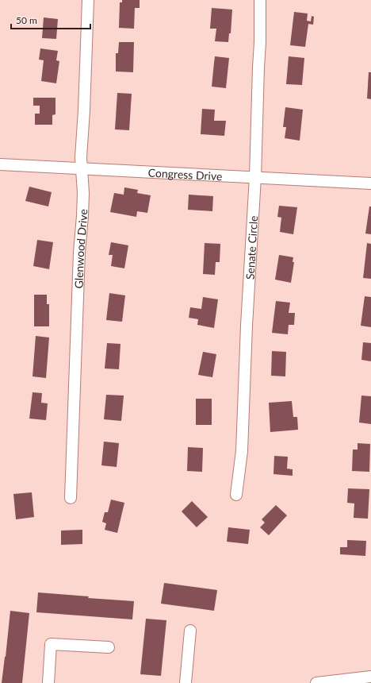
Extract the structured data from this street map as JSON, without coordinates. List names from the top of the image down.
{
  "streets": {
    "street": ["Congress Drive", "Senate Circle", "Glenwood Drive"]
  },
  "crossings": [
    ["Congress Drive", "Senate Circle"],
    ["Congress Drive", "Glenwood Drive"]
  ],
  "scale_bar": "50 m"
}
